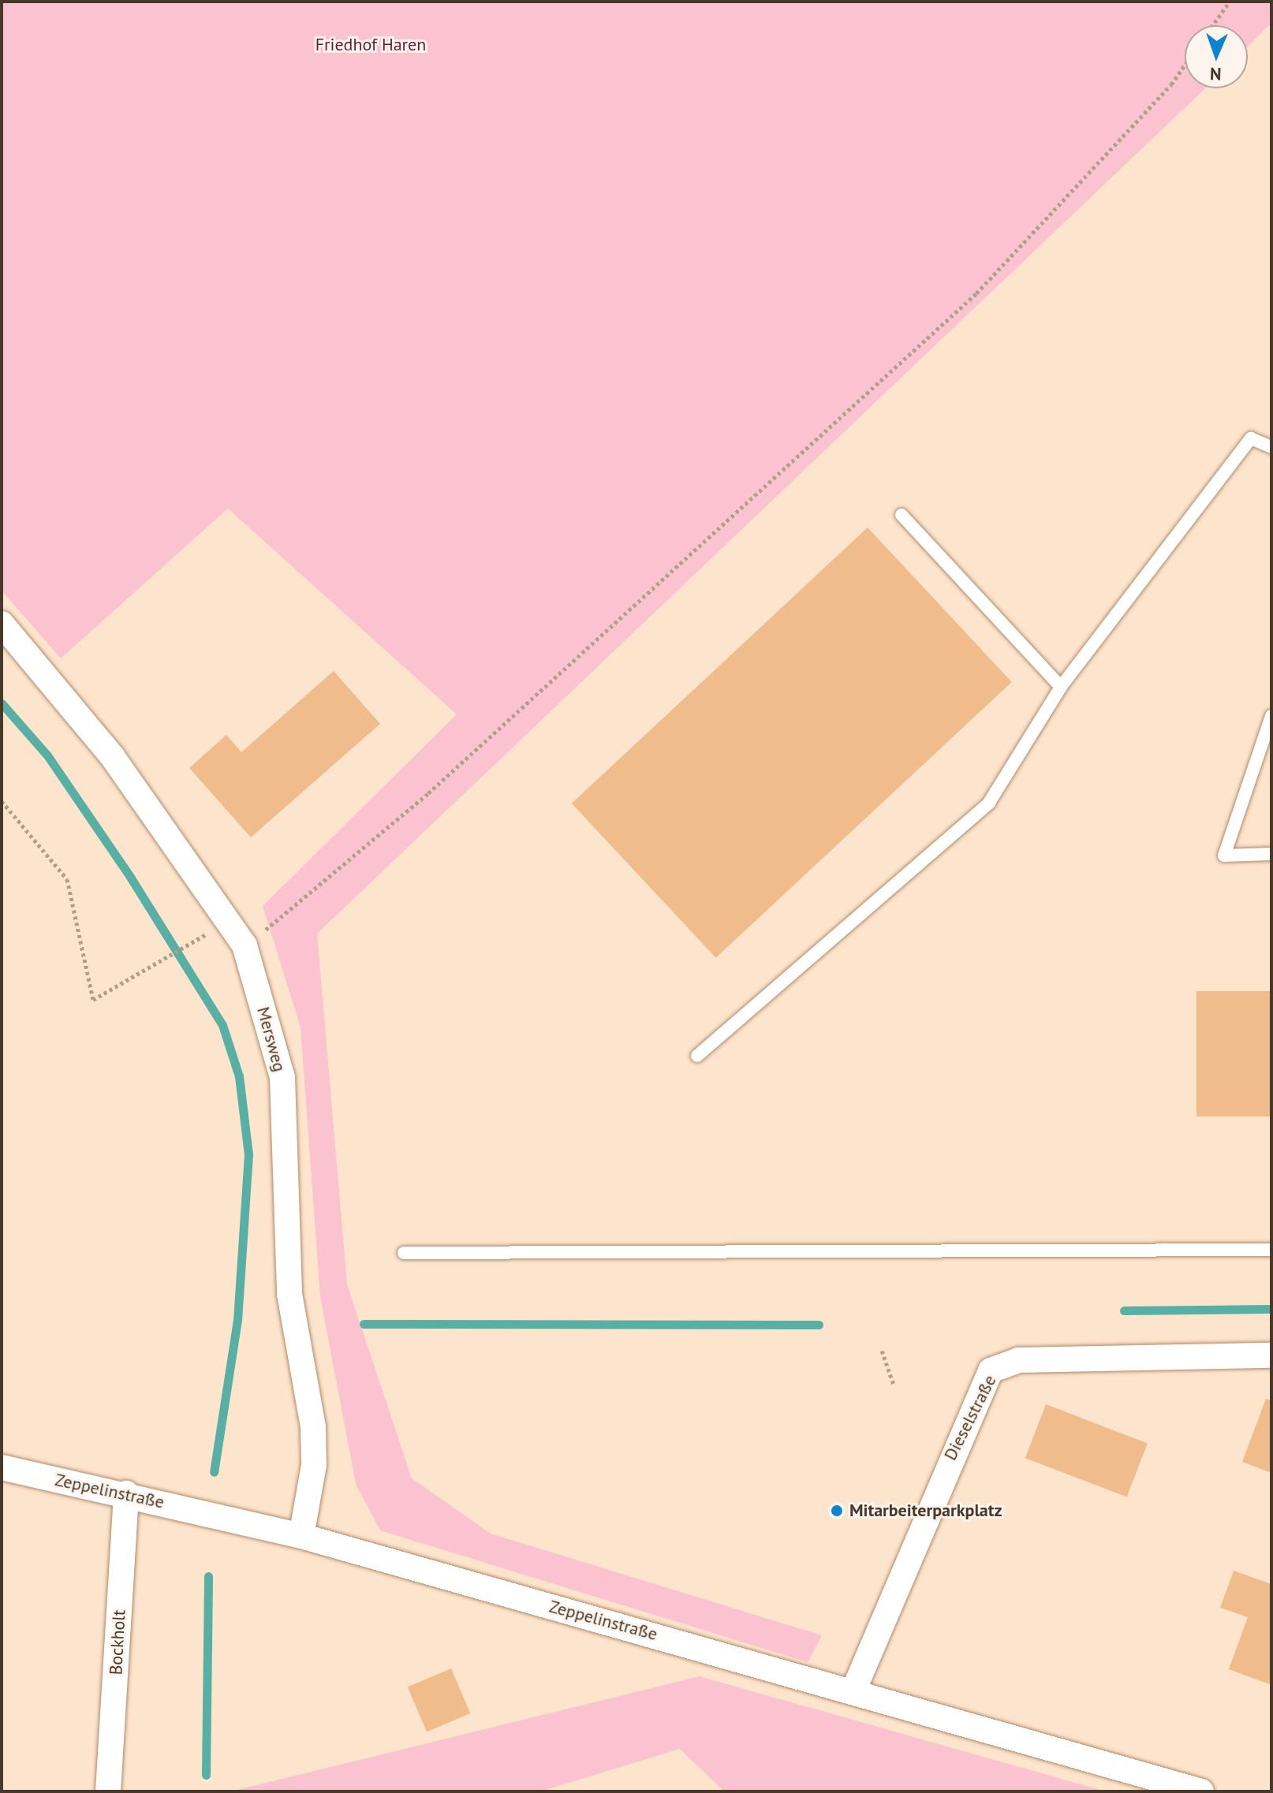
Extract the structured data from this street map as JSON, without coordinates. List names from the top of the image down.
{
  "streets": {
    "street": [
      "Mersweg",
      "Dieselstraße",
      "Zeppelinstraße",
      "Bockholt"
    ]
  },
  "crossings": [
    ["Mersweg", "Zeppelinstraße"],
    ["Dieselstraße", "Zeppelinstraße"],
    ["Zeppelinstraße", "Bockholt"]
  ],
  "parks": ["Friedhof Haren"],
  "places": ["Mitarbeiterparkplatz"],
  "north": "bottom"
}
